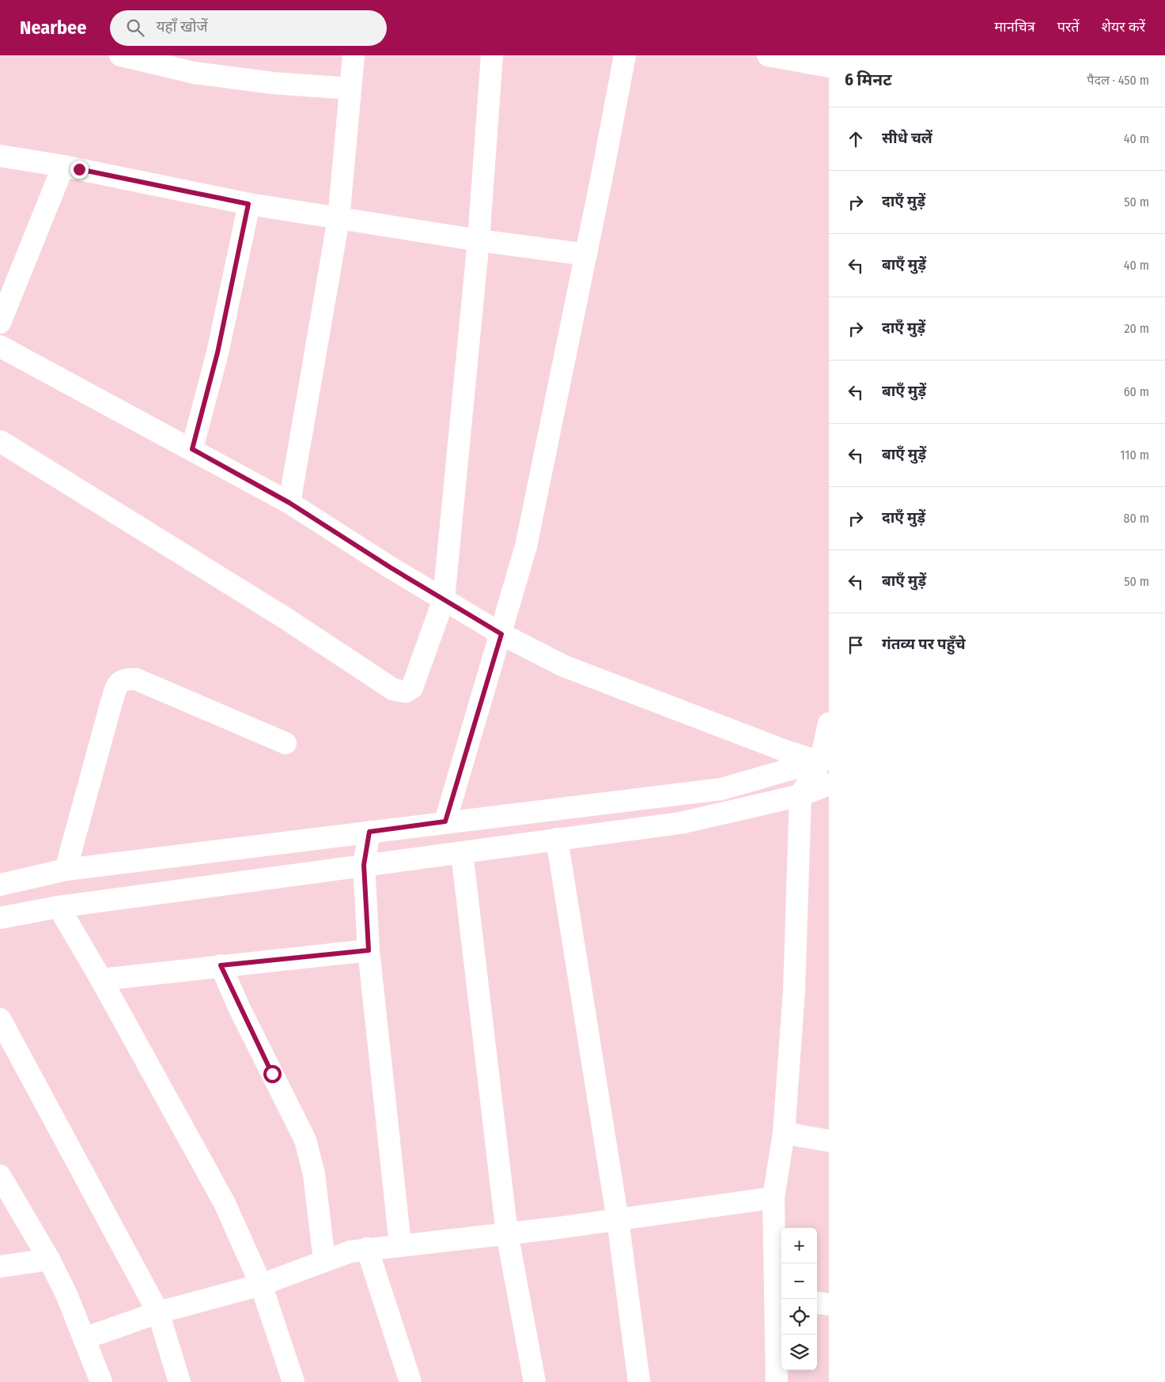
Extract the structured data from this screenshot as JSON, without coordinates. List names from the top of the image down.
{
  "page": {
    "header": "Nearbee",
    "search": "यहाँ खोजें",
    "nav": ["मानचित्र", "परतें", "शेयर करें"],
    "heading": ["6 मिनट", "पैदल · 450 m"],
    "list": [
      ["सीधे चलें", "40 m"],
      ["दाएँ मुड़ें", "50 m"],
      ["बाएँ मुड़ें", "40 m"],
      ["दाएँ मुड़ें", "20 m"],
      ["बाएँ मुड़ें", "60 m"],
      ["बाएँ मुड़ें", "110 m"],
      ["दाएँ मुड़ें", "80 m"],
      ["बाएँ मुड़ें", "50 m"],
      "गंतव्य पर पहुँचे"
    ],
    "map_buttons": ["+", "−"]
  }
}
